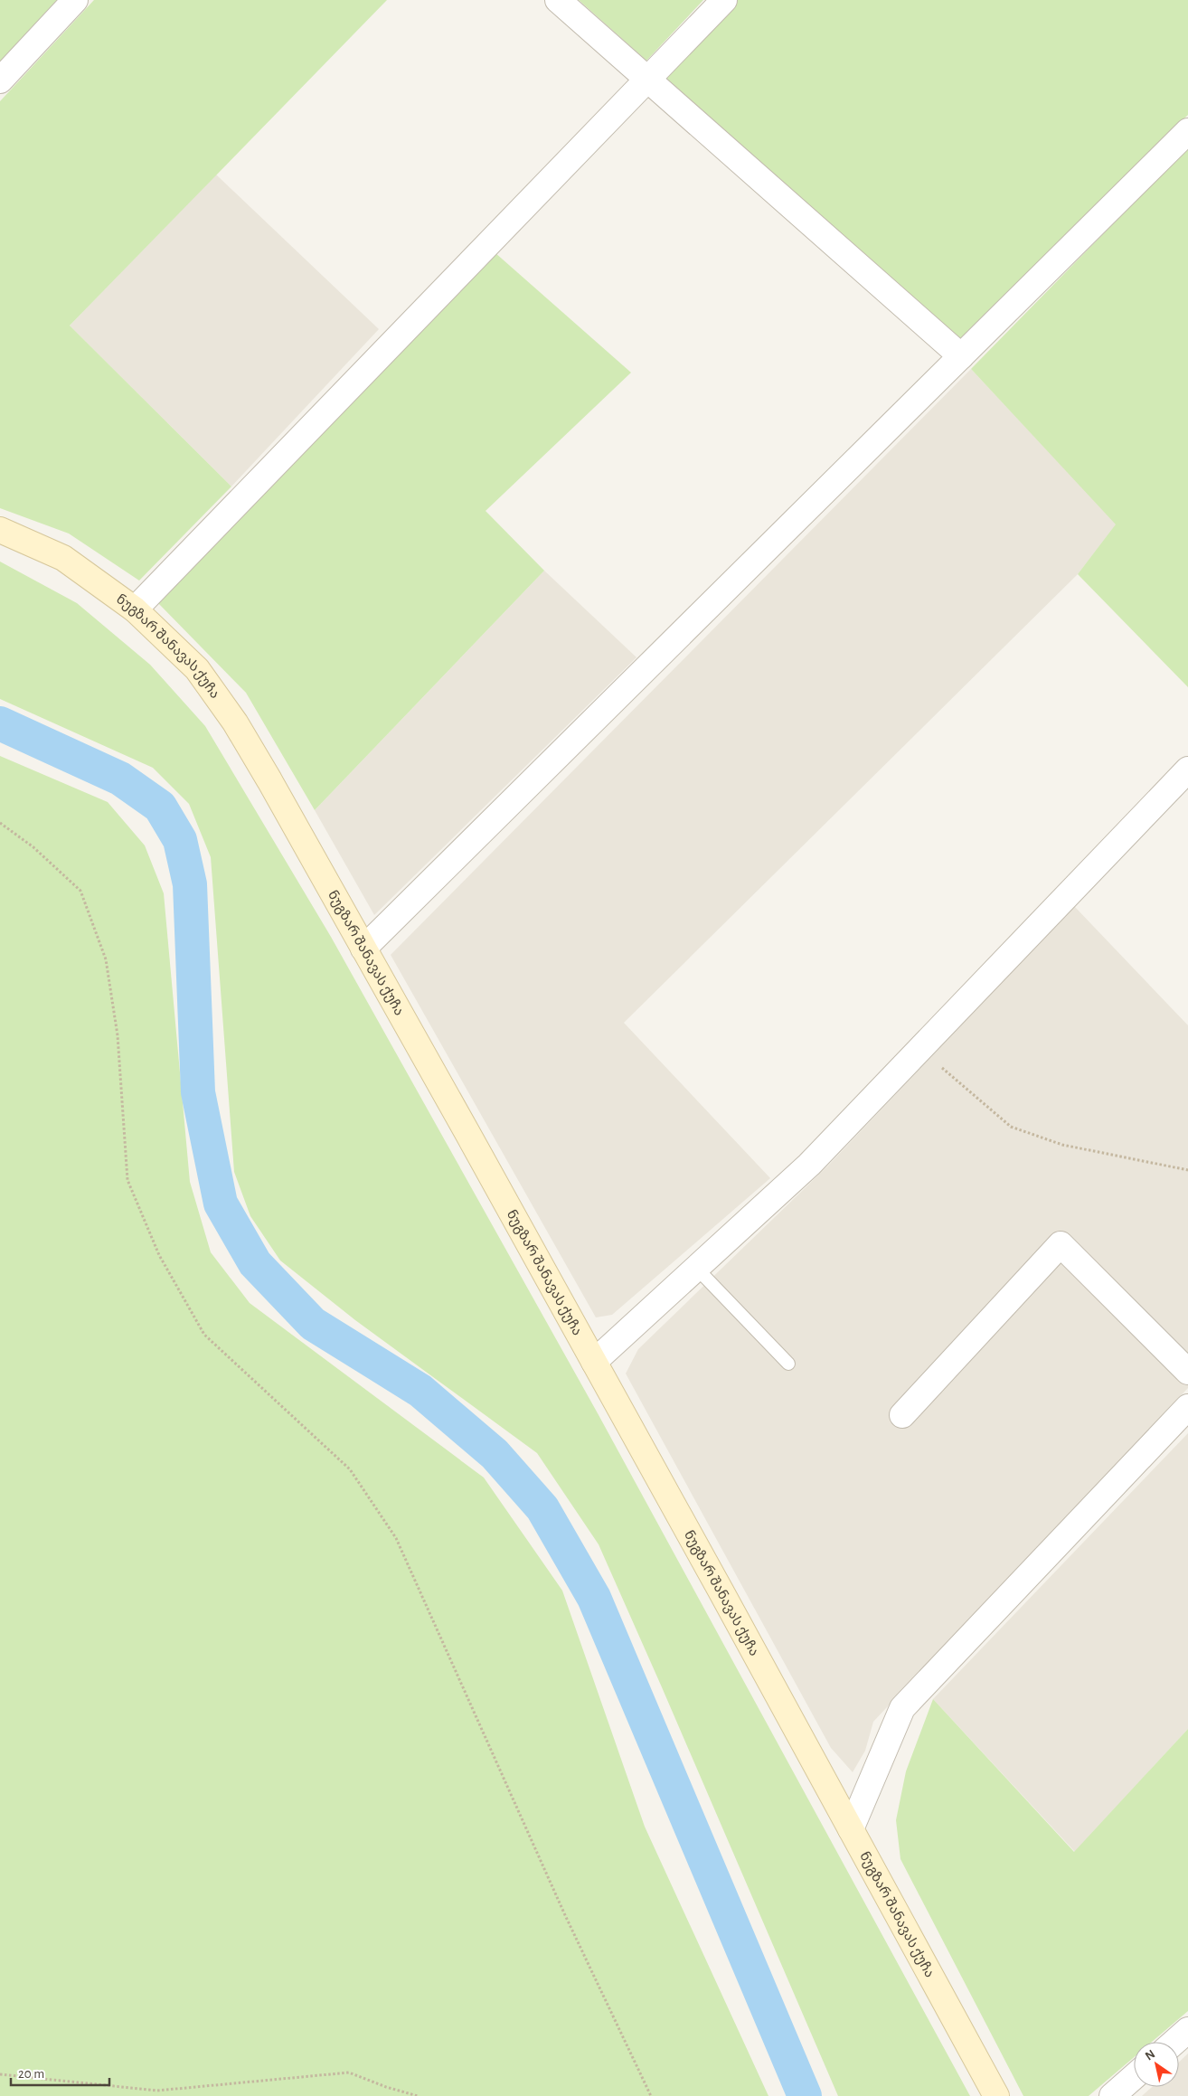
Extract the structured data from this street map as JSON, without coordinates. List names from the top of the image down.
{
  "streets": {
    "main road": ["ნუგზარ შანავას ქუჩა"]
  },
  "scale_bar": "20 m",
  "north": "top left"
}
